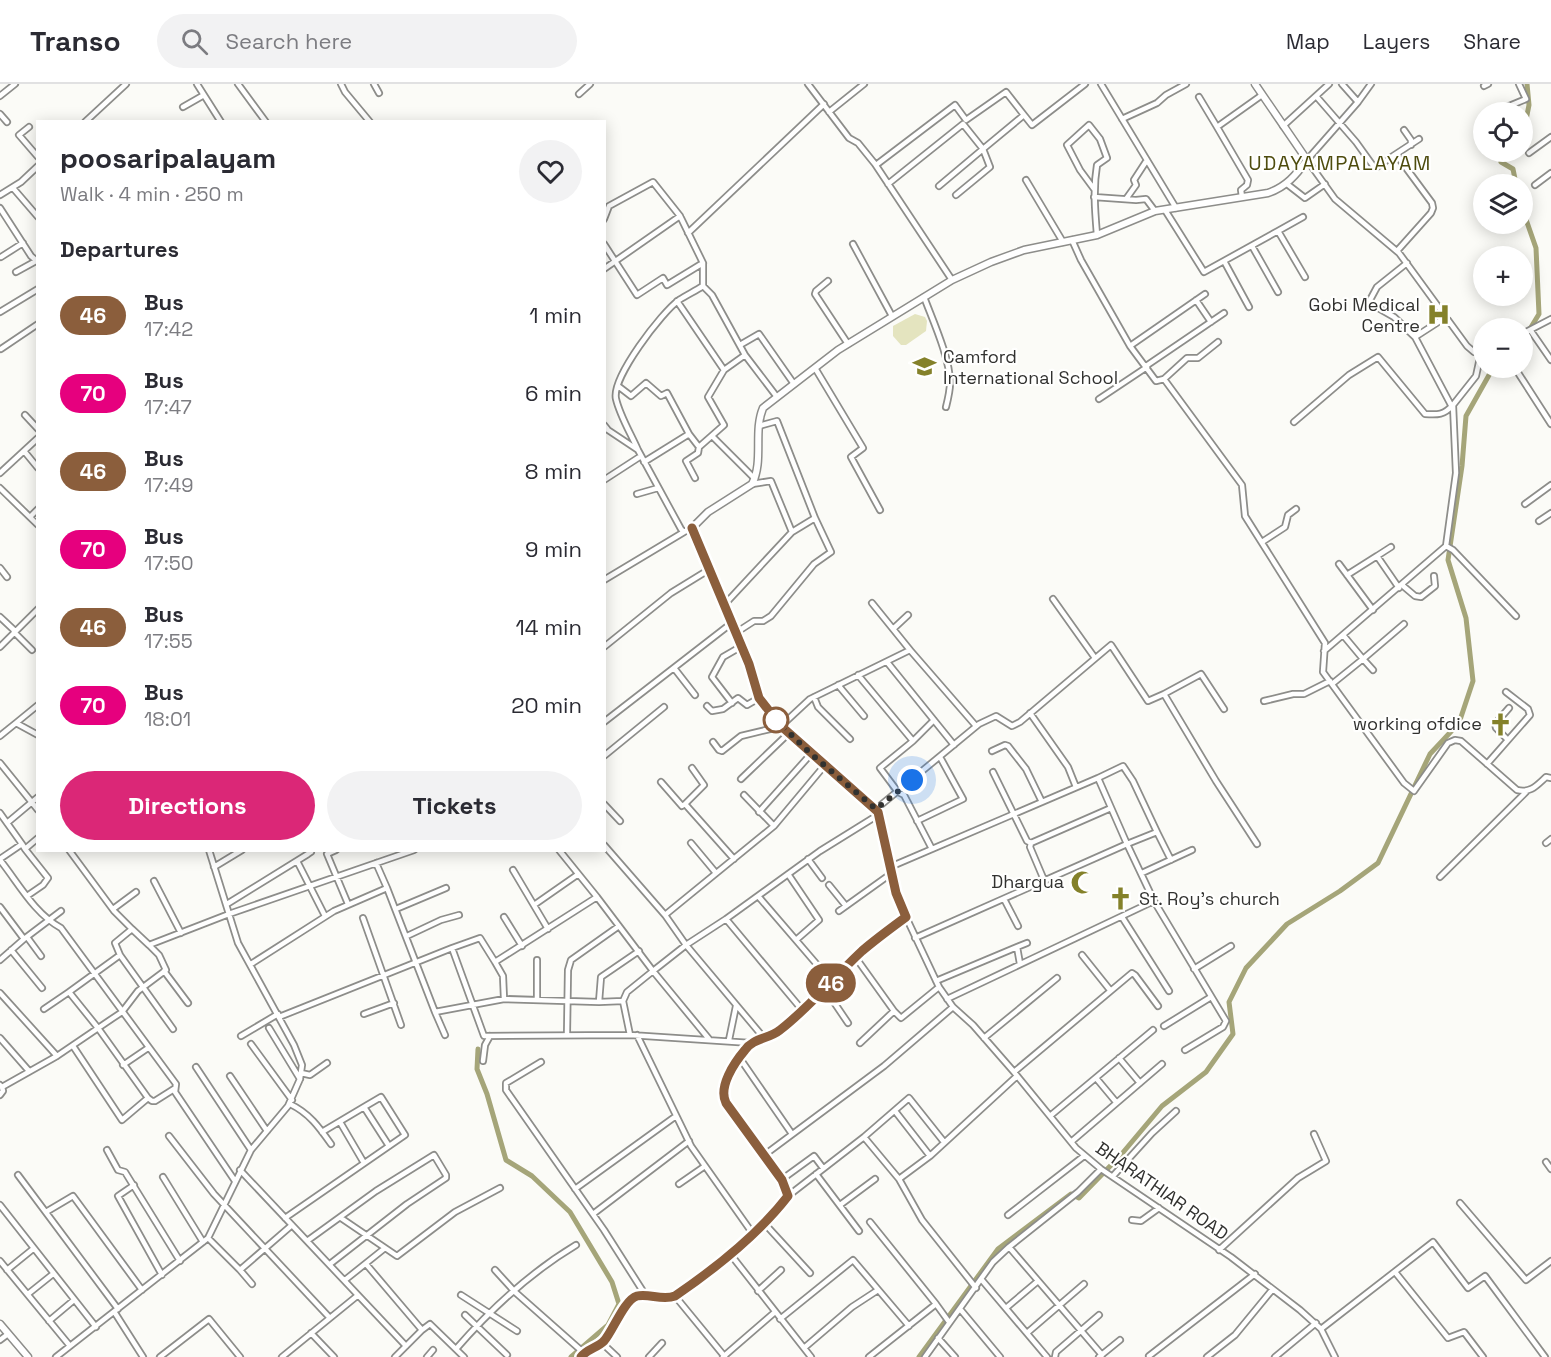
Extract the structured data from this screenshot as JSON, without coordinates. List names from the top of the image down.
{
  "streets": {
    "main road": ["BHARATHIAR ROAD"]
  },
  "districts": ["UDAYAMPALAYAM"],
  "places": {
    "hospital": ["Gobi Medical Centre"],
    "school or university": ["Camford International School"],
    "church": ["working ofdice", "St. Roy's church"],
    "mosque": ["Dhargua"]
  },
  "lines": ["bus line 46"],
  "page": {
    "header": "Transo",
    "search": "Search here",
    "nav": ["Map", "Layers", "Share"],
    "on_map": "46",
    "map_buttons": ["+", "−"],
    "heading": [
      ["poosaripalayam", "Walk · 4 min · 250 m"],
      "Departures"
    ],
    "list": [
      {
        "mark": "46",
        "name": "Bus",
        "note": "17:42",
        "value": "1 min"
      },
      {
        "mark": "70",
        "name": "Bus",
        "note": "17:47",
        "value": "6 min"
      },
      {
        "mark": "46",
        "name": "Bus",
        "note": "17:49",
        "value": "8 min"
      },
      {
        "mark": "70",
        "name": "Bus",
        "note": "17:50",
        "value": "9 min"
      },
      {
        "mark": "46",
        "name": "Bus",
        "note": "17:55",
        "value": "14 min"
      },
      {
        "mark": "70",
        "name": "Bus",
        "note": "18:01",
        "value": "20 min"
      }
    ],
    "buttons": ["Directions", "Tickets"]
  }
}
